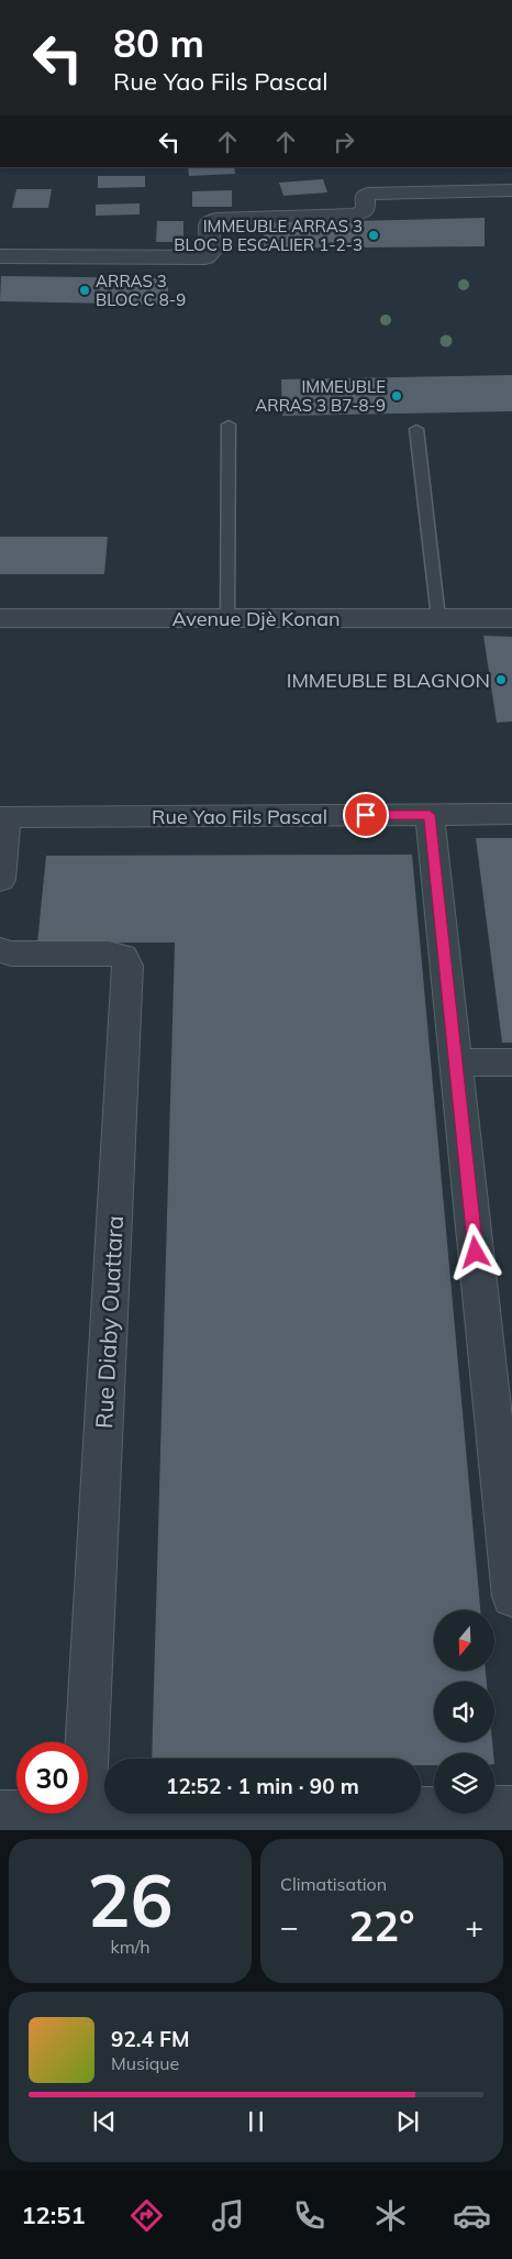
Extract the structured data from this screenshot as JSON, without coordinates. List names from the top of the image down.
{
  "streets": {
    "street": ["Avenue Djè Konan", "Rue Yao Fils Pascal", "Rue Diaby Ouattara"]
  },
  "places": [
    "IMMEUBLE ARRAS 3 BLOC B ESCALIER 1-2-3",
    "ARRAS 3 BLOC C 8-9",
    "IMMEUBLE ARRAS 3 B7-8-9",
    "IMMEUBLE BLAGNON"
  ],
  "north": "bottom",
  "page": {
    "turn": ["80 m", "Rue Yao Fils Pascal"],
    "limit": "30",
    "trip": "12:52 · 1 min · 90 m",
    "tile": [
      ["26", "km/h"],
      "Climatisation"
    ],
    "heat": ["−", "22°", "+"],
    "song": ["92.4 FM", "Musique"],
    "tabs": "12:51"
  }
}
